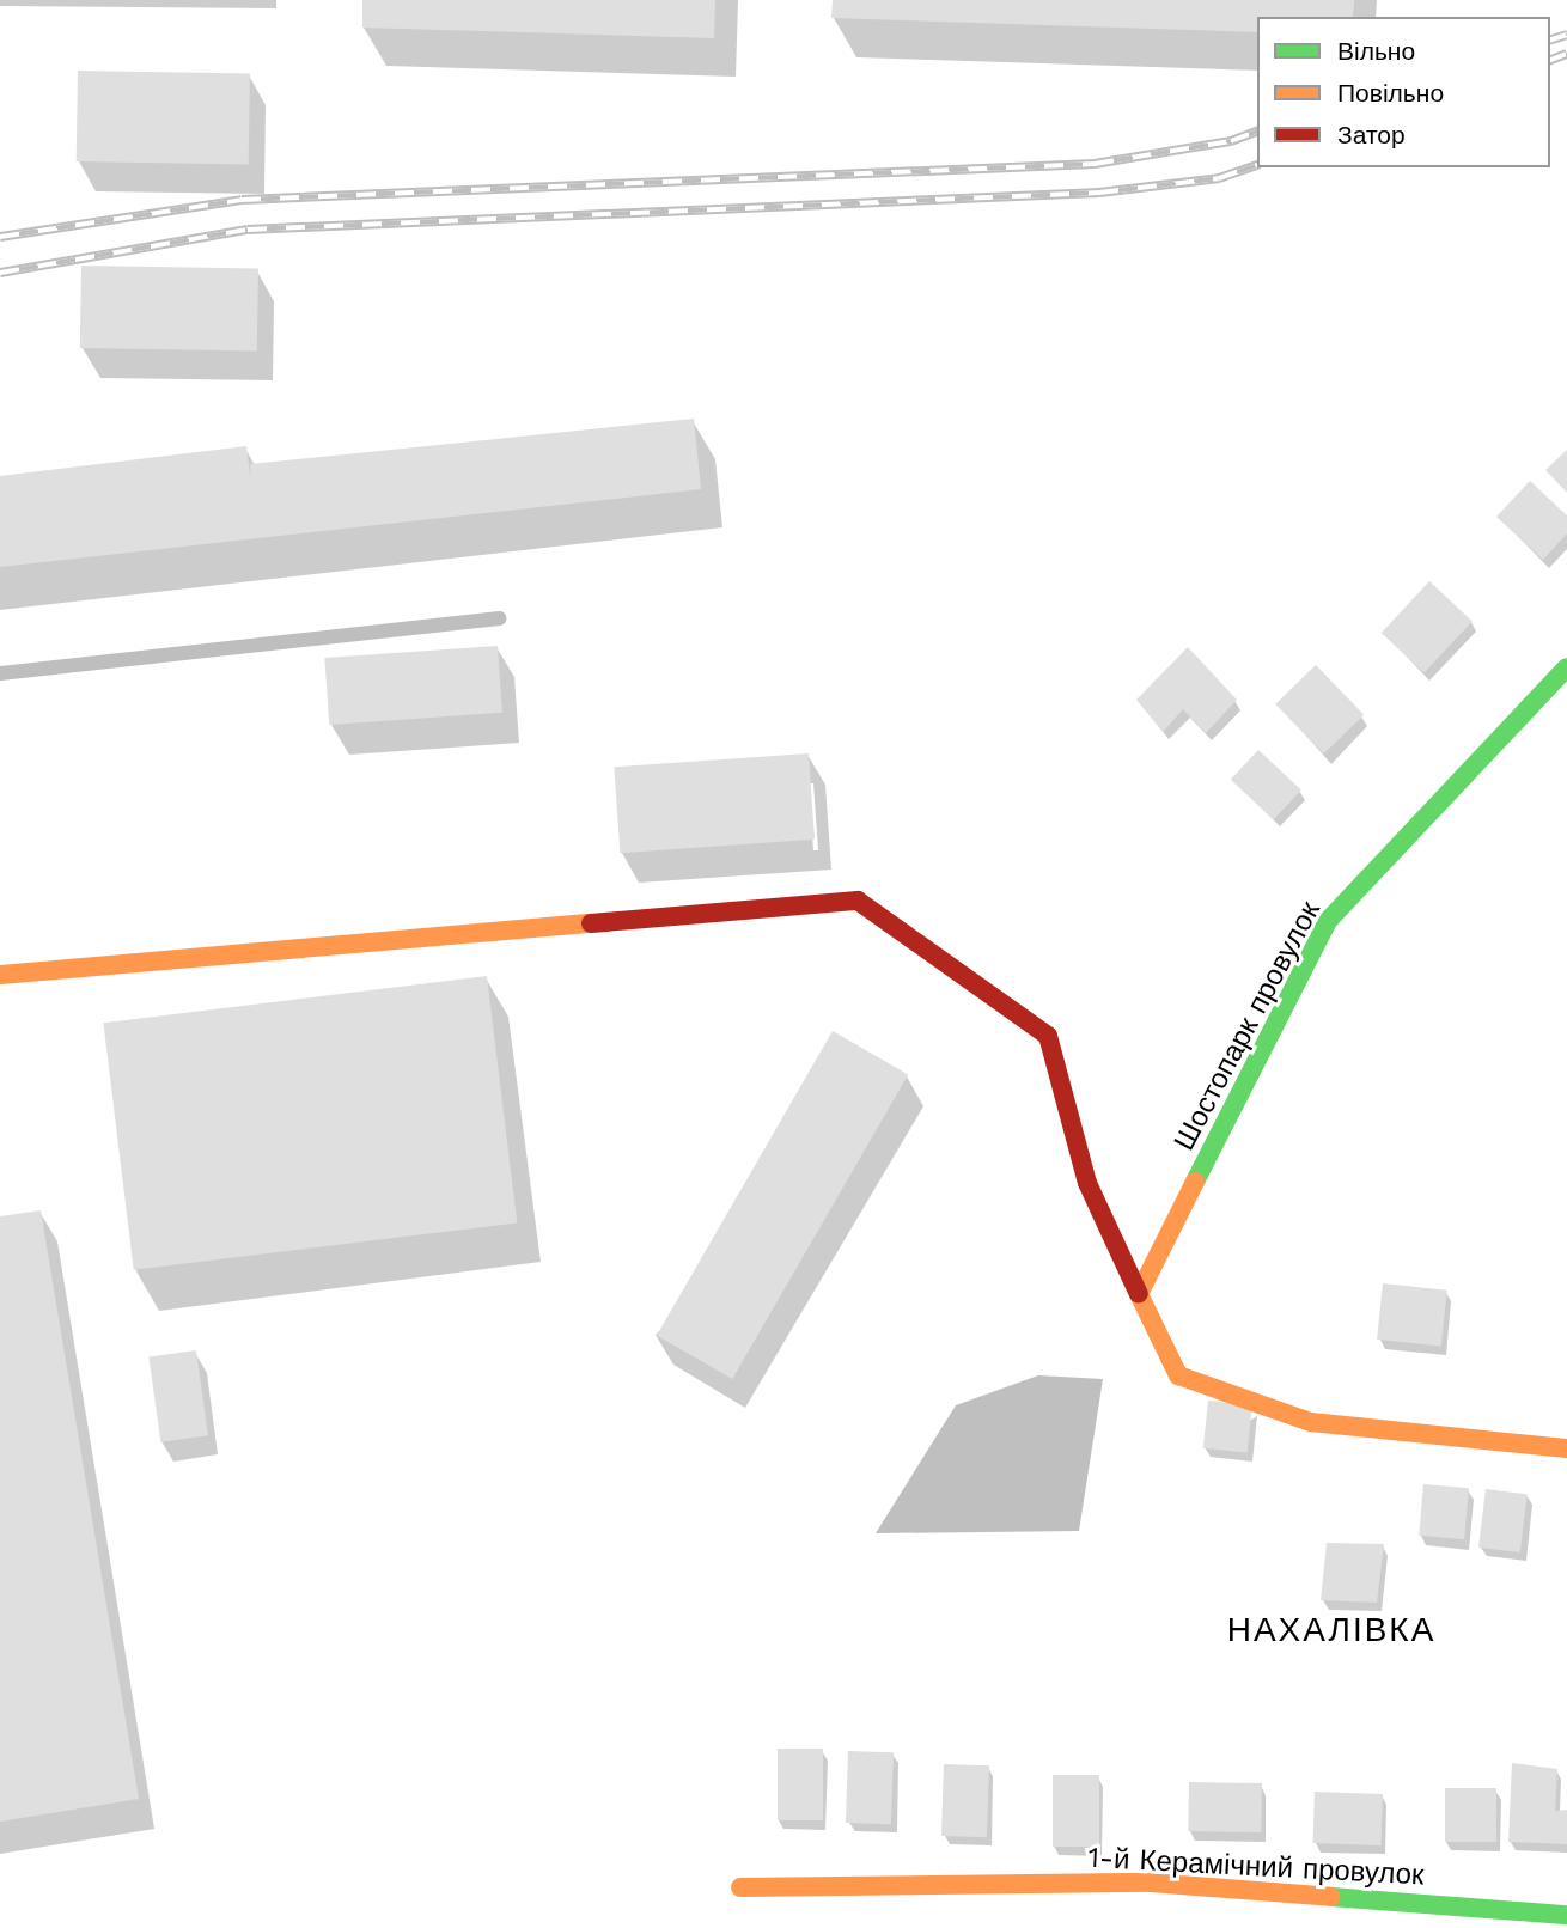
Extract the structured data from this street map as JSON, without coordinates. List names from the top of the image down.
{
  "streets": {
    "street": ["Шостопарк провулок", "1-й Керамічний провулок"]
  },
  "districts": ["НАХАЛІВКА"],
  "legend": ["Вільно", "Повільно", "Затор"]
}
